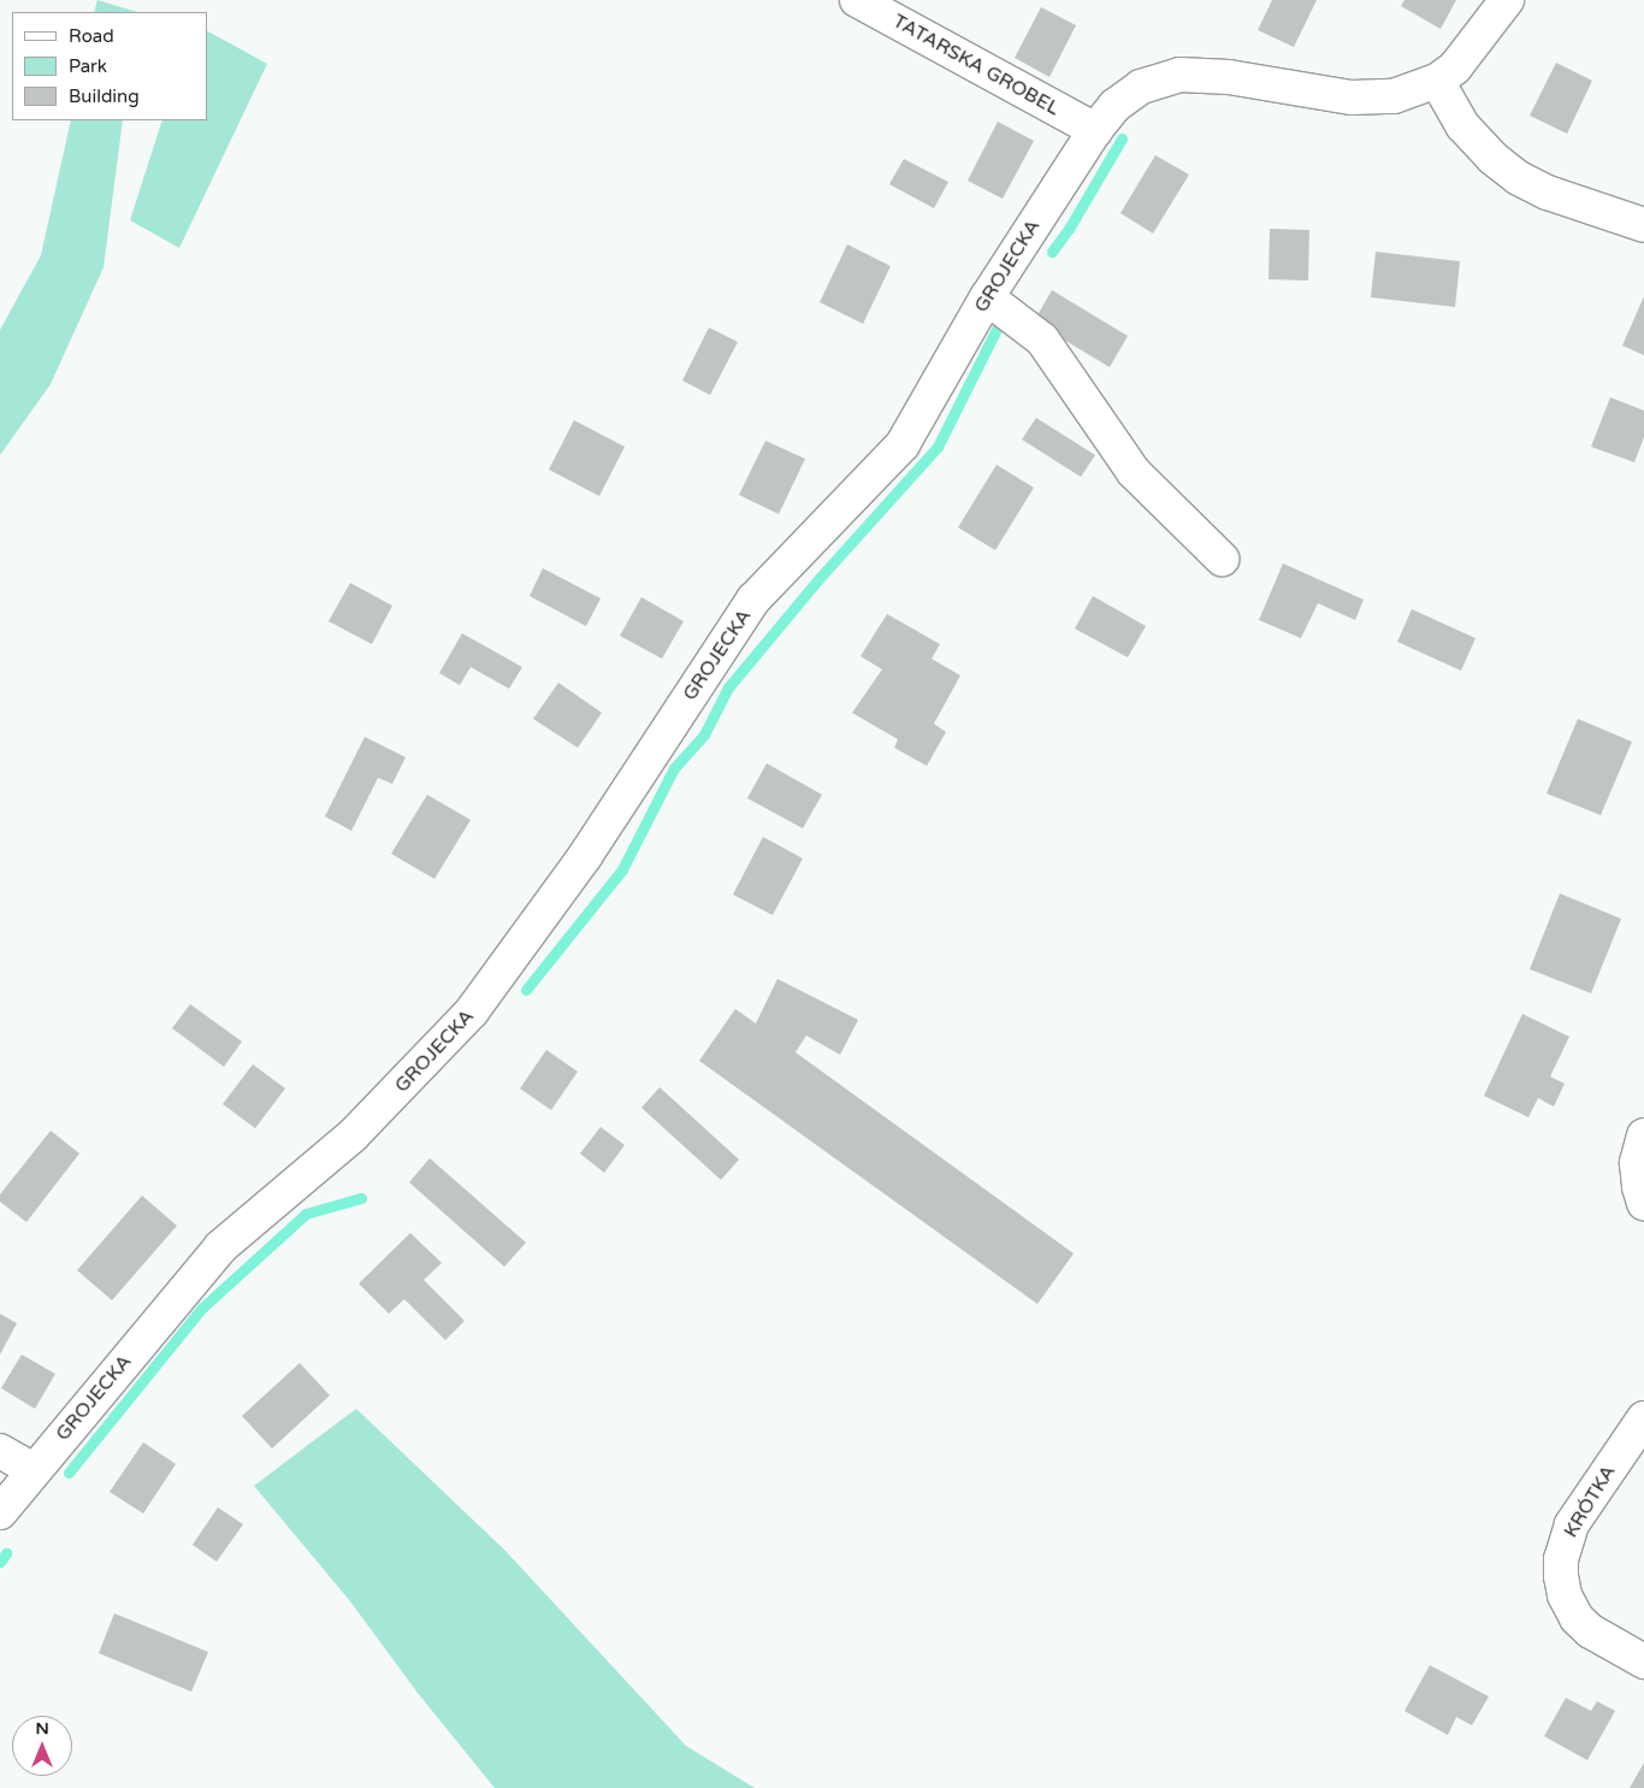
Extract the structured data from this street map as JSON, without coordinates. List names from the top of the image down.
{
  "streets": {
    "street": ["TATARSKA GROBEL", "GROJECKA", "KRÓTKA"]
  },
  "crossings": [
    ["TATARSKA GROBEL", "GROJECKA"]
  ],
  "legend": ["Road", "Park", "Building"],
  "north": "top"
}
